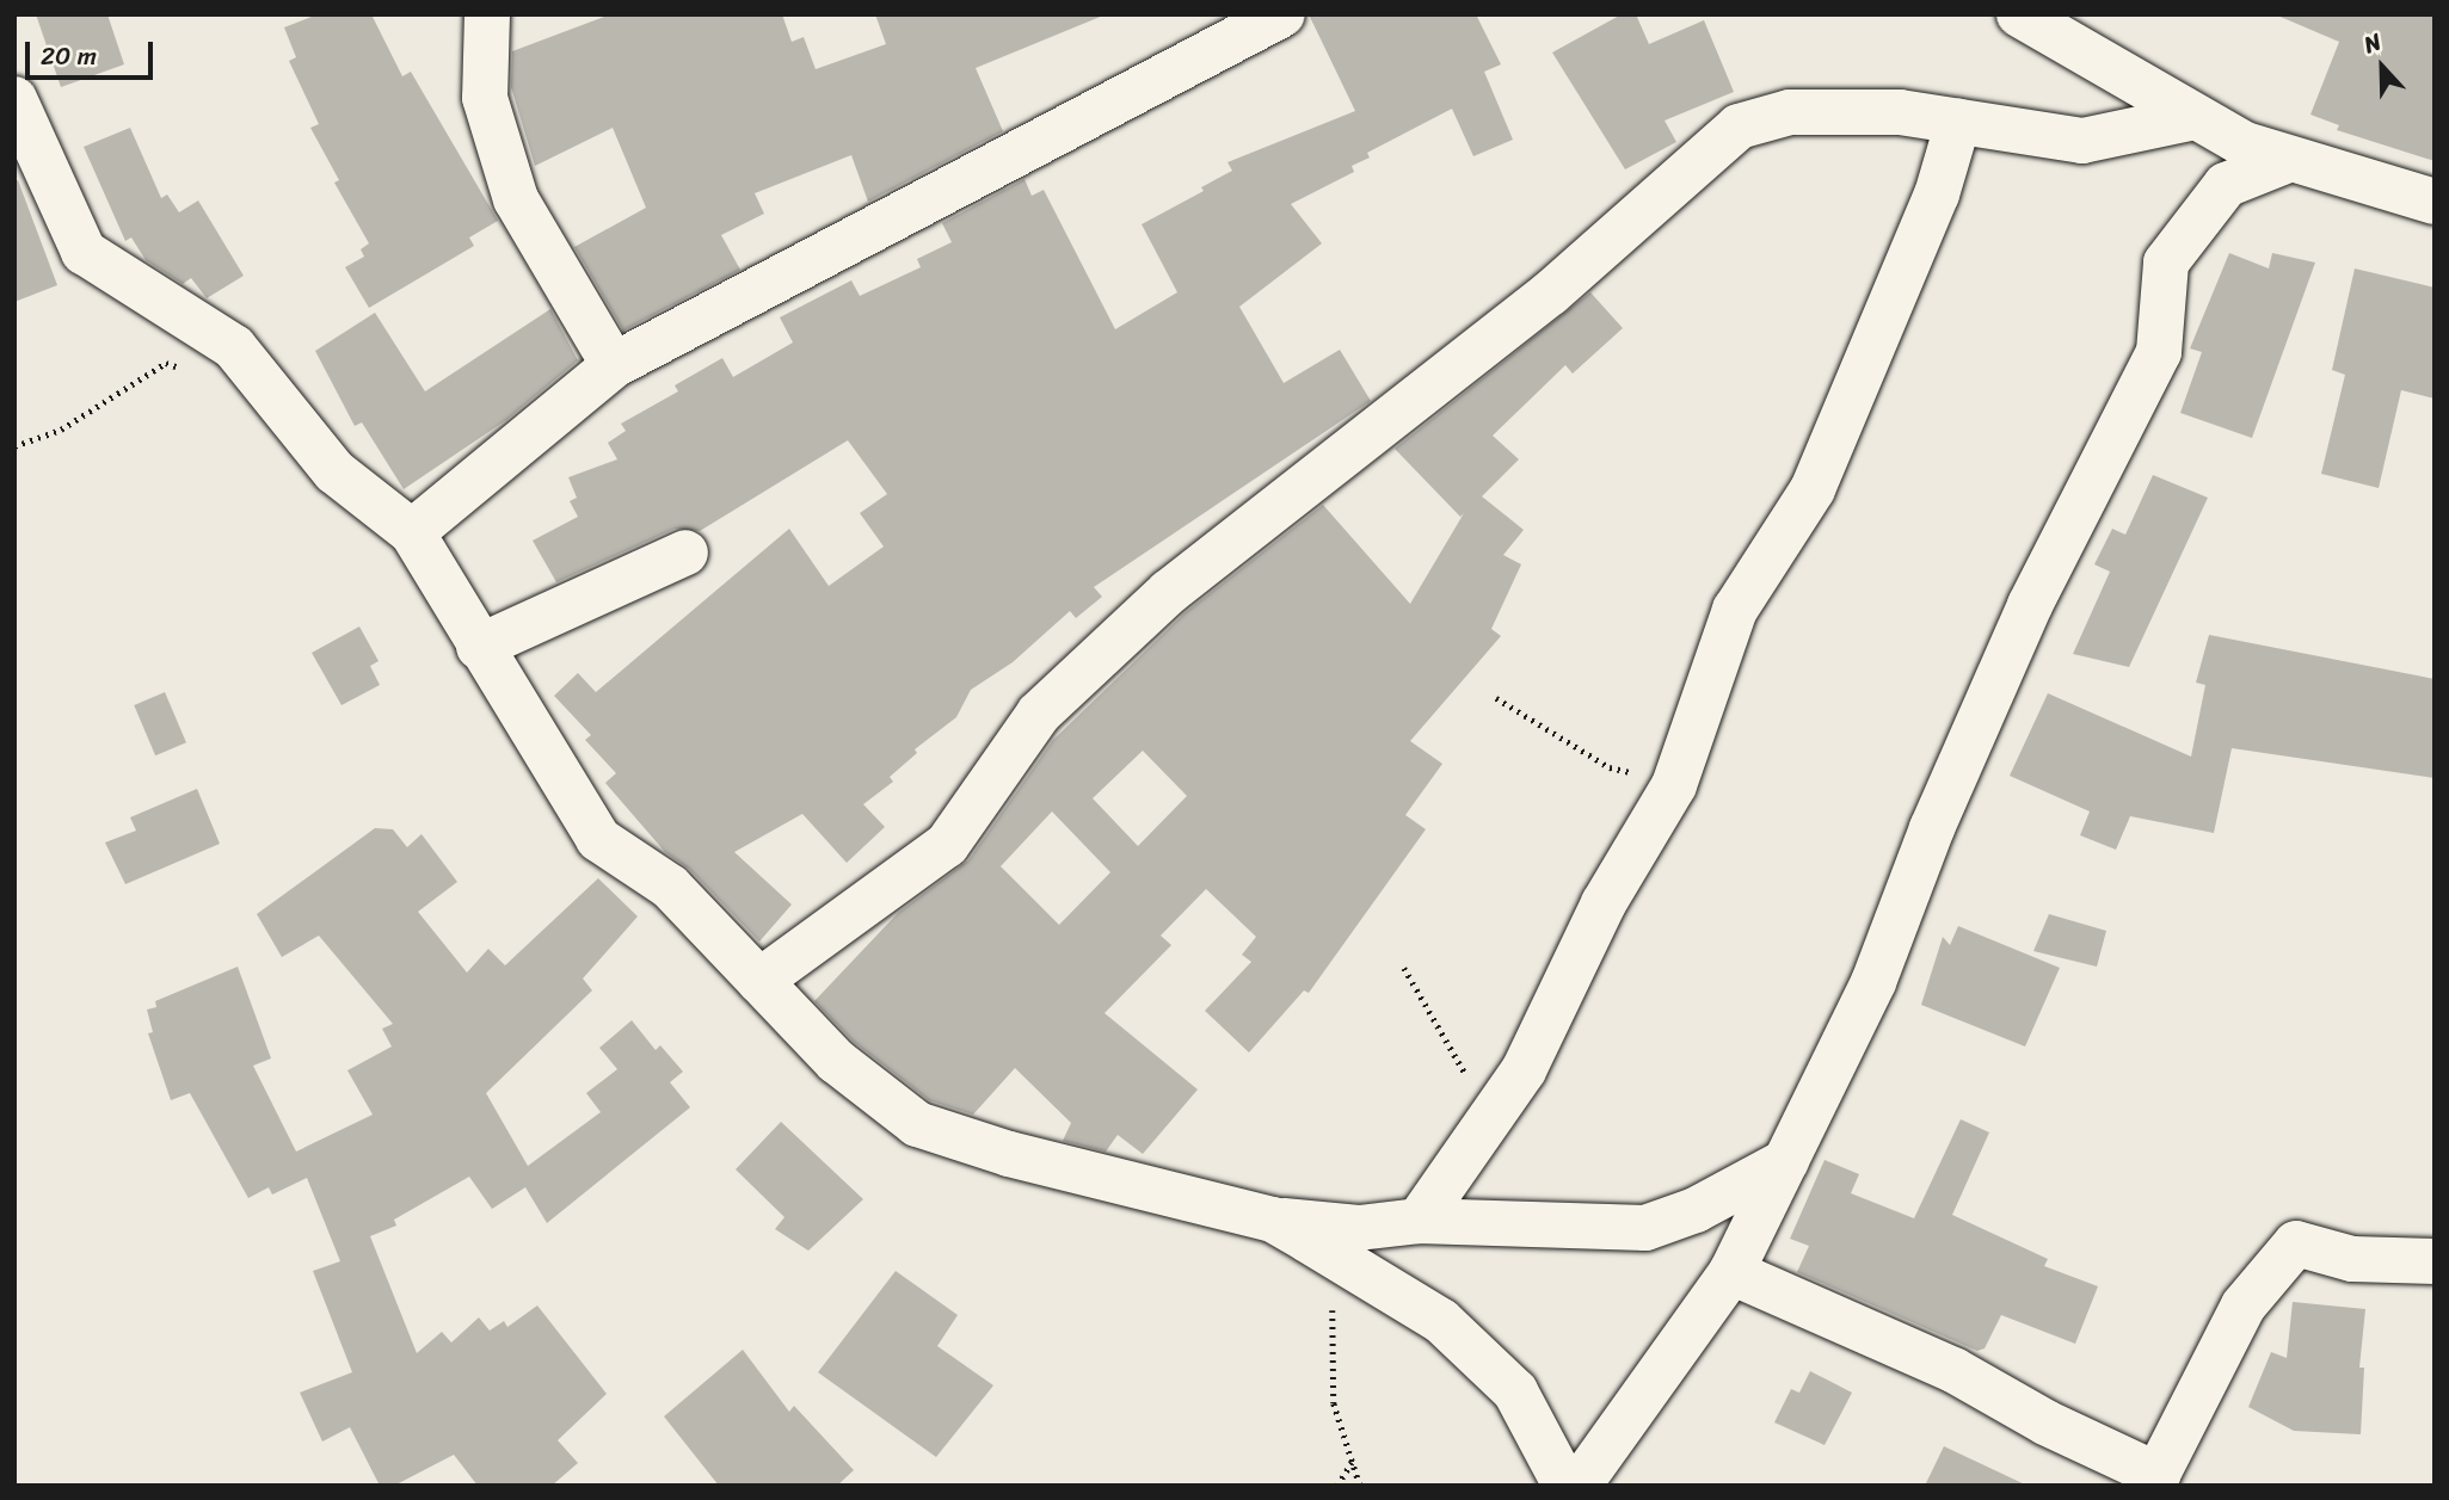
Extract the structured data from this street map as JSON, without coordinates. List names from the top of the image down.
{
  "scale_bar": "20 m",
  "north": "top"
}
